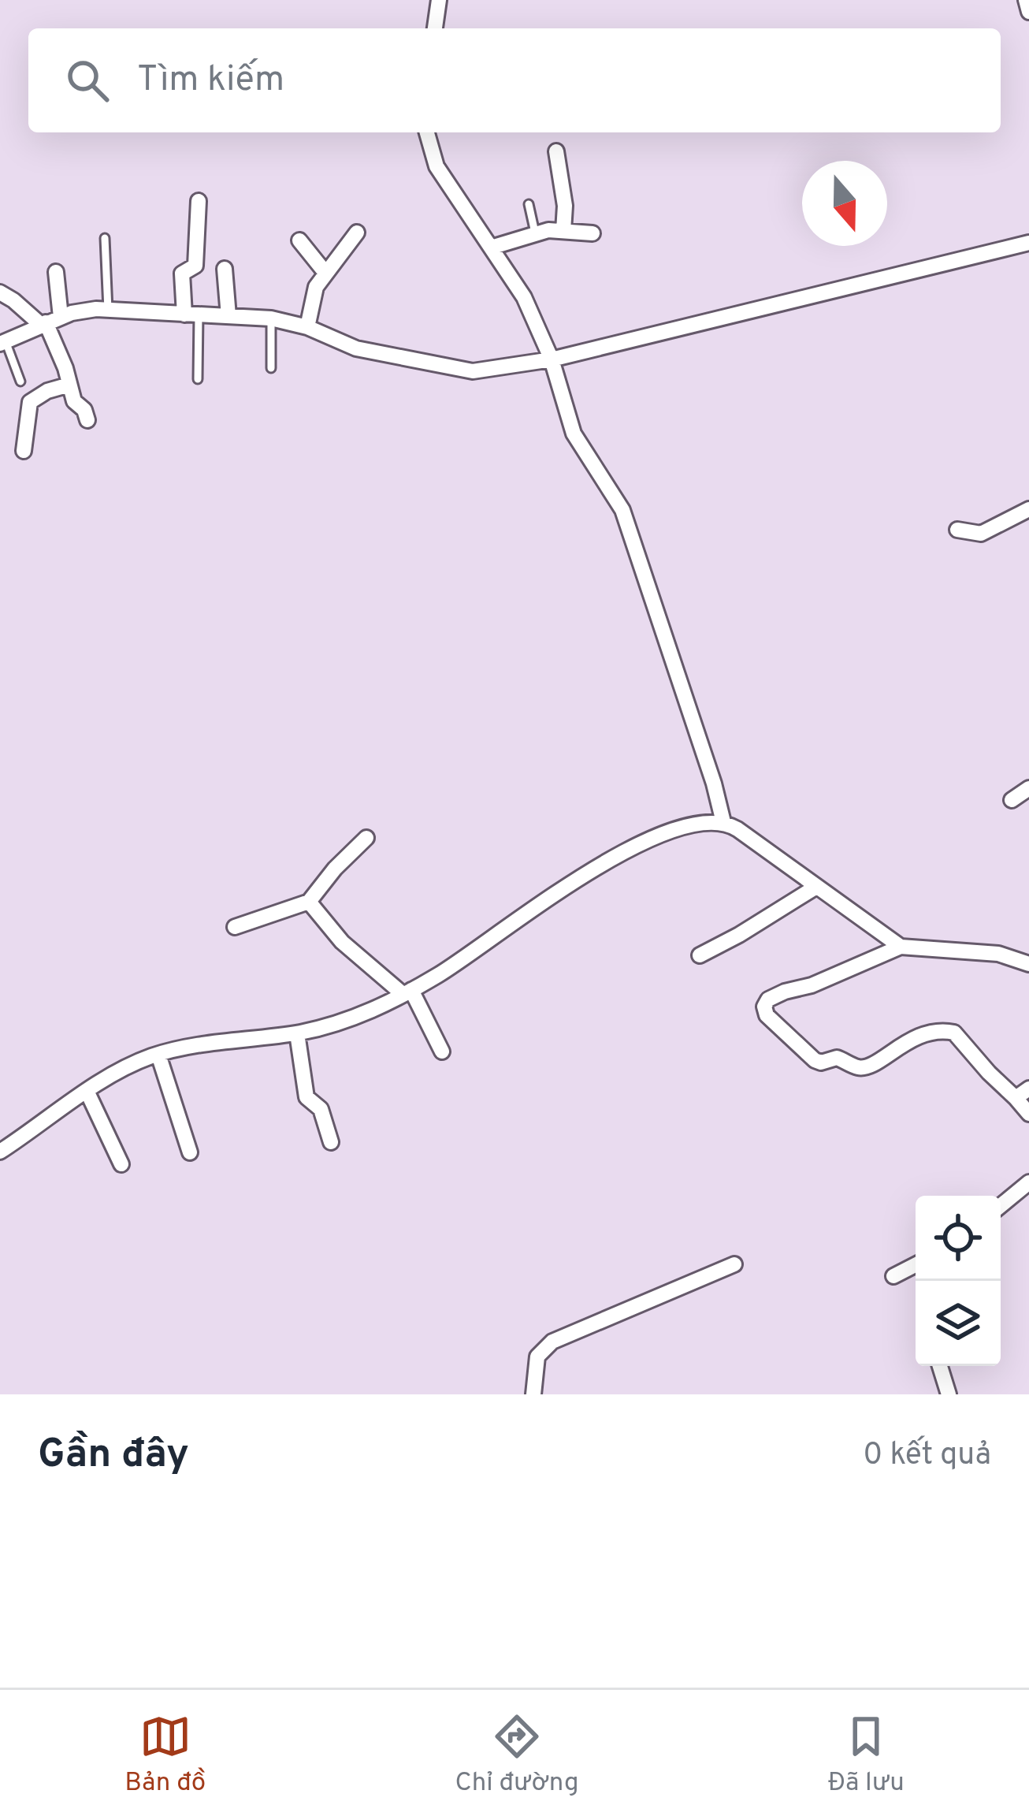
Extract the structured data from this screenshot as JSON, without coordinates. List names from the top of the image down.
{
  "north": "bottom",
  "page": {
    "search": "Tìm kiếm",
    "heading": ["Gần đây", "0 kết quả"],
    "nav": ["Bản đồ", "Chỉ đường", "Đã lưu"]
  }
}
